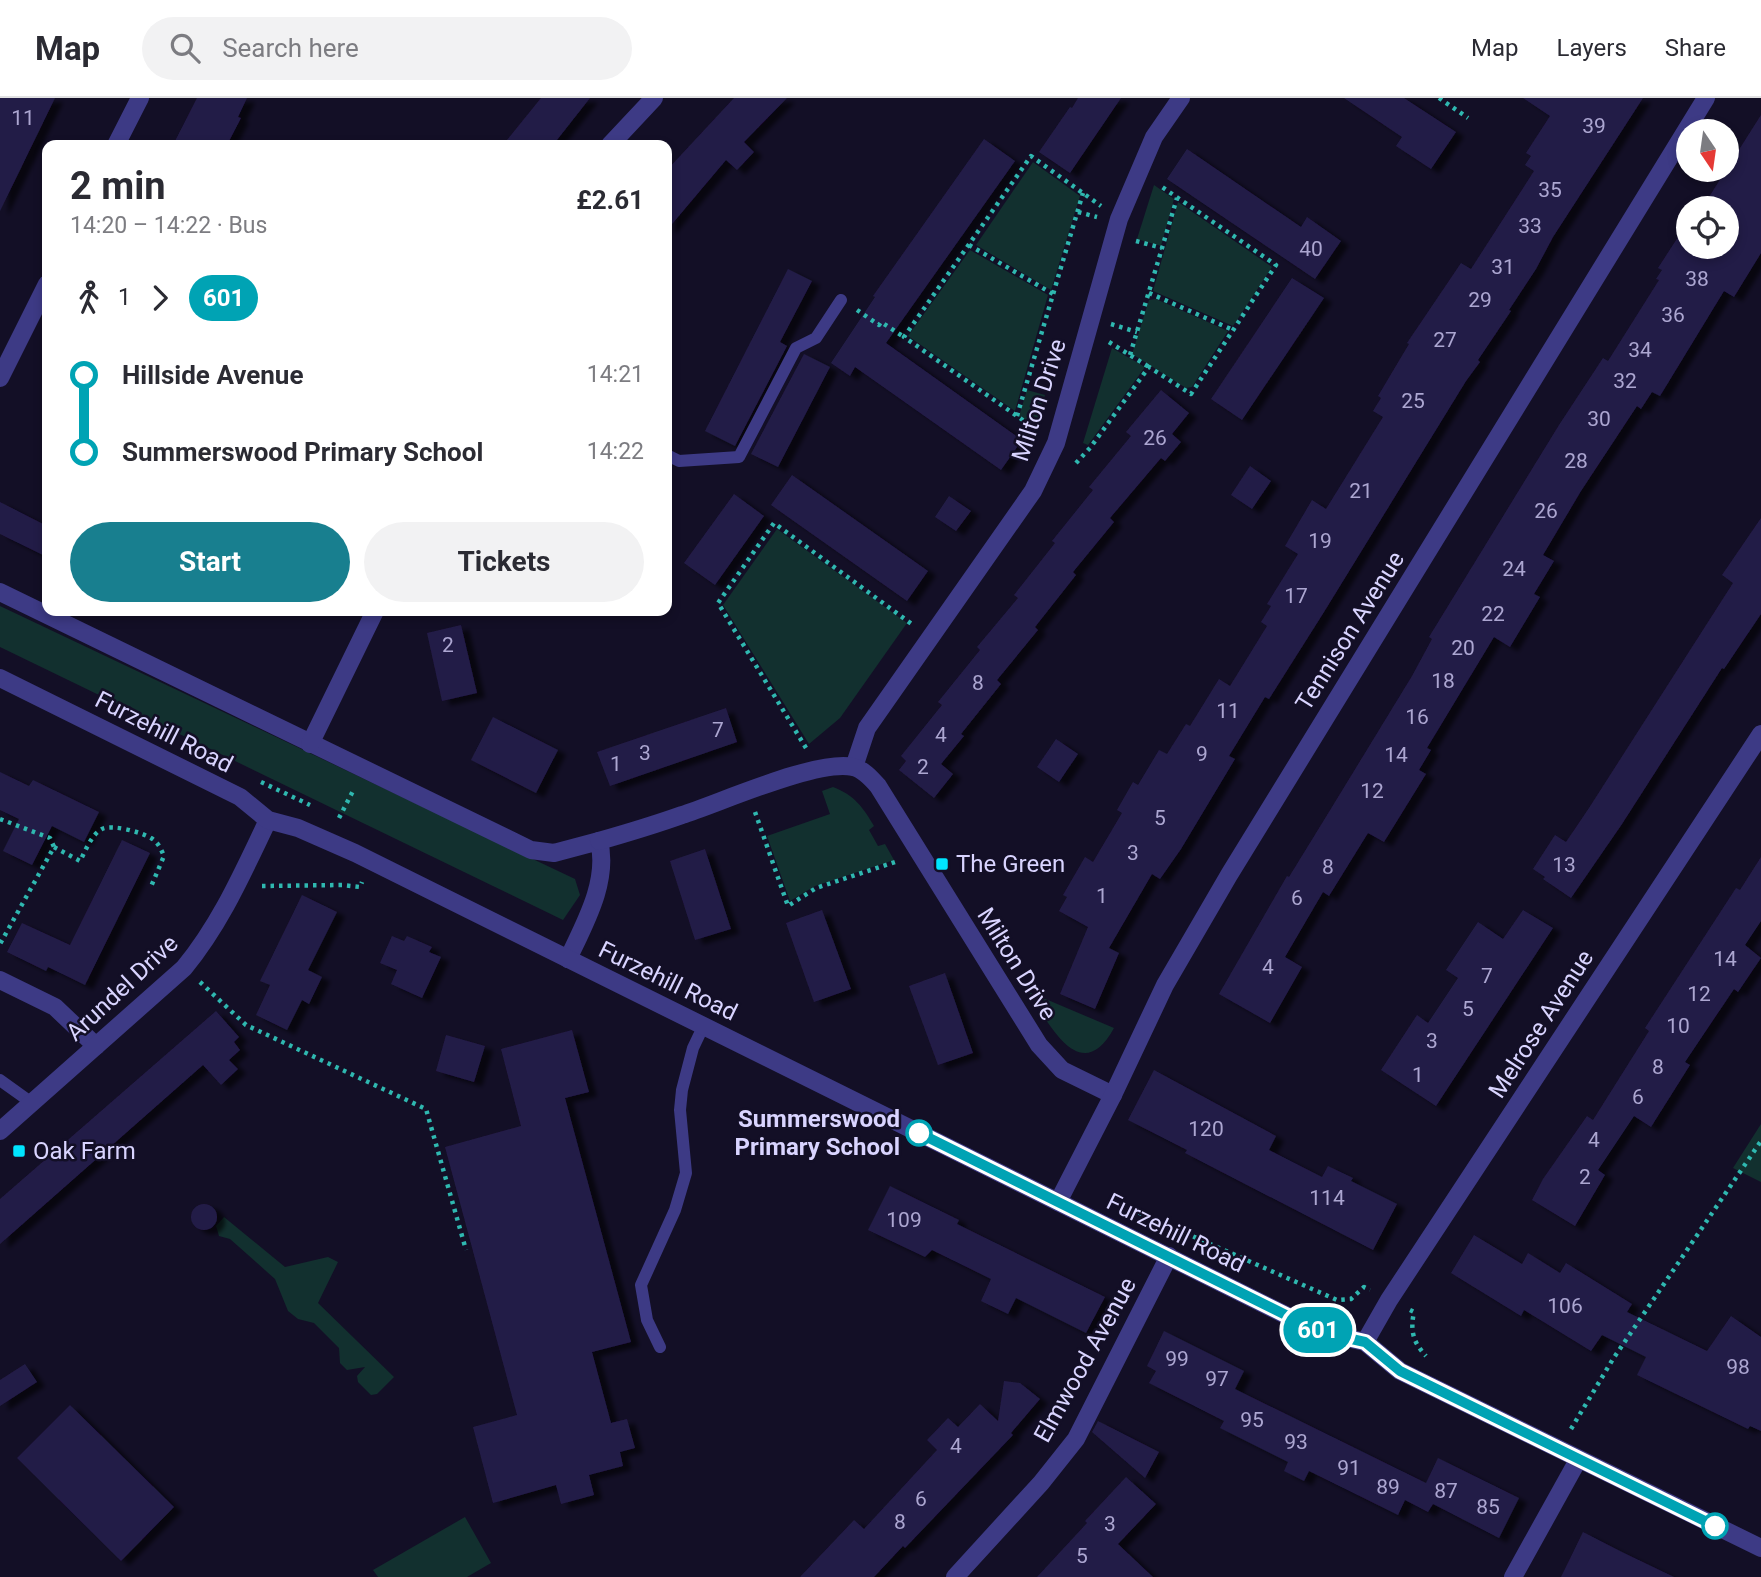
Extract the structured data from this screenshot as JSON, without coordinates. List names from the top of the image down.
{
  "streets": {
    "street": [
      "Milton Drive",
      "Tennison Avenue",
      "Furzehill Road",
      "Arundel Drive",
      "Melrose Avenue",
      "Elmwood Avenue"
    ]
  },
  "crossings": [
    ["Milton Drive", "Tennison Avenue"],
    ["Tennison Avenue", "Furzehill Road"],
    ["Furzehill Road", "Arundel Drive"],
    ["Furzehill Road", "Melrose Avenue"],
    ["Furzehill Road", "Elmwood Avenue"]
  ],
  "places": {
    "transit": ["The Green", "Oak Farm"],
    "other": ["Summerswood Primary School"]
  },
  "lines": ["bus line 601"],
  "house_numbers": [
    "11",
    "39",
    "35",
    "33",
    "40",
    "31",
    "38",
    "29",
    "36",
    "27",
    "34",
    "32",
    "25",
    "30",
    "26",
    "28",
    "21",
    "26",
    "19",
    "24",
    "17",
    "22",
    "2",
    "20",
    "18",
    "8",
    "11",
    "16",
    "7",
    "4",
    "3",
    "9",
    "14",
    "1",
    "2",
    "12",
    "5",
    "3",
    "13",
    "8",
    "1",
    "6",
    "14",
    "4",
    "7",
    "12",
    "5",
    "10",
    "3",
    "8",
    "1",
    "6",
    "120",
    "4",
    "2",
    "114",
    "109",
    "106",
    "99",
    "98",
    "97",
    "95",
    "93",
    "4",
    "91",
    "89",
    "87",
    "6",
    "85",
    "8",
    "3",
    "5"
  ],
  "north": "bottom",
  "page": {
    "header": "Map",
    "search": "Search here",
    "nav": ["Map", "Layers", "Share"],
    "on_map": "601",
    "heading": ["2 min", "14:20 – 14:22 · Bus", "£2.61"],
    "legs": ["1", "601"],
    "list": [
      {
        "name": "Hillside Avenue",
        "value": "14:21"
      },
      {
        "name": "Summerswood Primary School",
        "value": "14:22"
      }
    ],
    "buttons": ["Start", "Tickets"]
  }
}
